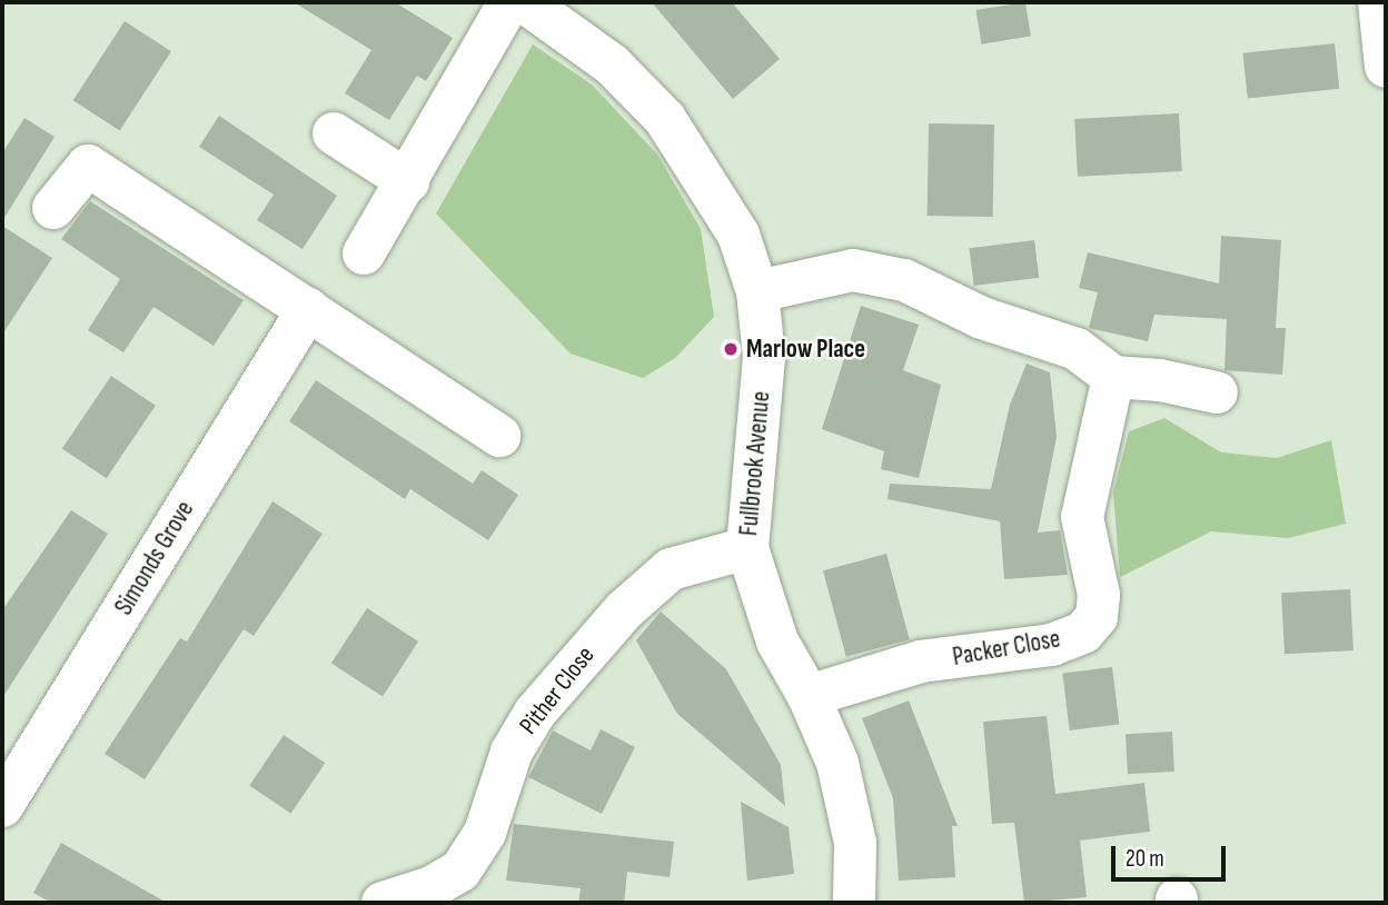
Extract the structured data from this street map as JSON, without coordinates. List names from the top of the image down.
{
  "streets": {
    "street": [
      "Fullbrook Avenue",
      "Simonds Grove",
      "Packer Close",
      "Pither Close"
    ]
  },
  "crossings": [
    ["Fullbrook Avenue", "Packer Close"],
    ["Fullbrook Avenue", "Pither Close"]
  ],
  "places": ["Marlow Place"],
  "scale_bar": "20 m"
}
